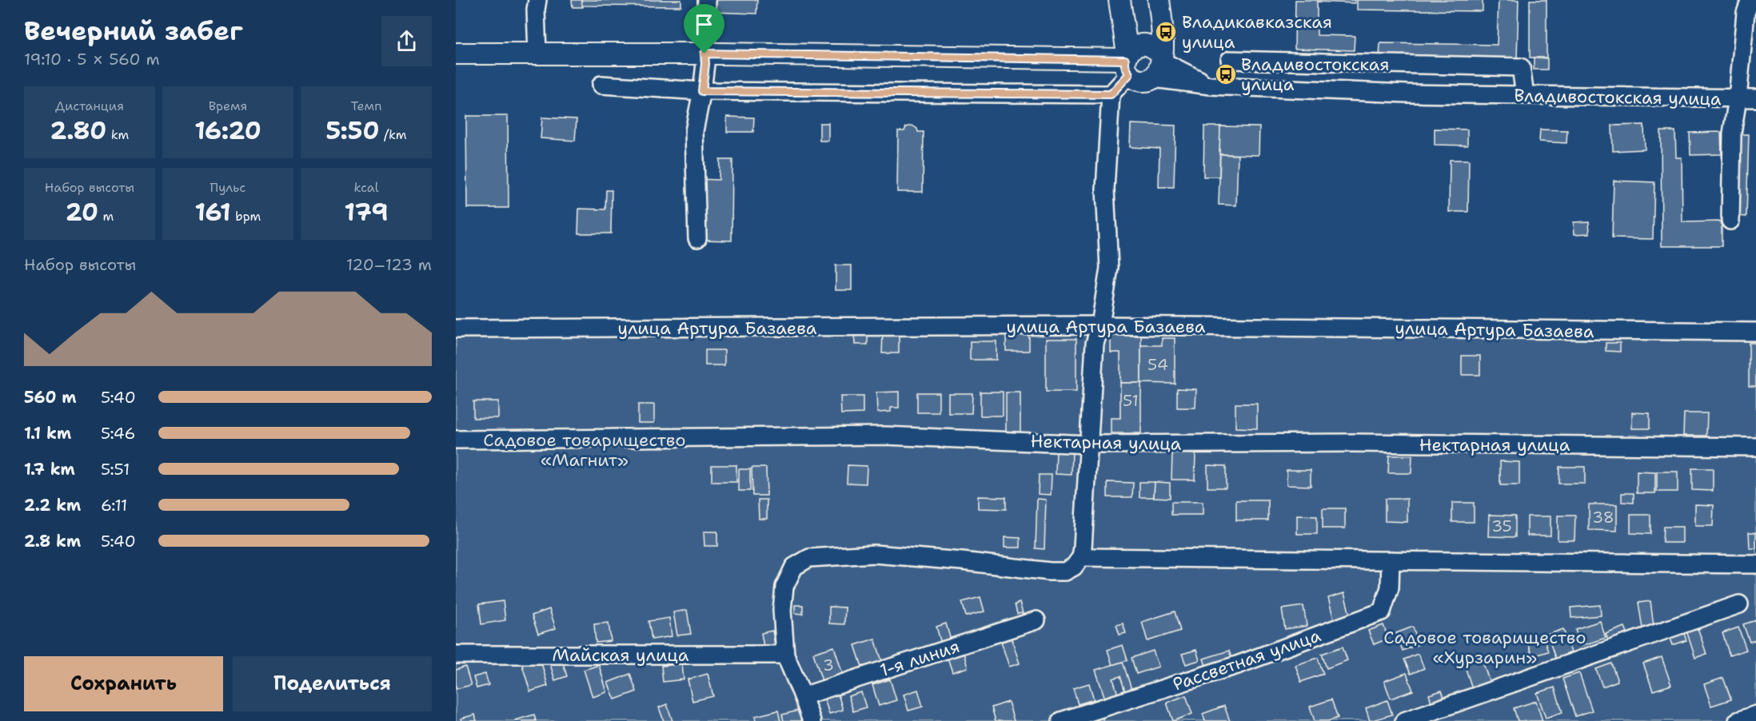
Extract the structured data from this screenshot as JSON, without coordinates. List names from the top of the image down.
{
  "streets": {
    "main road": ["Владивостокская улица"],
    "street": [
      "улица Артура Базаева",
      "Нектарная улица",
      "Майская улица",
      "1-я линия",
      "Рассветная улица"
    ]
  },
  "parks": ["Садовое товарищество «Магнит»", "Садовое товарищество «Хурзарин»"],
  "places": {
    "bus stop": ["Владикавказская улица", "Владивостокская улица"]
  },
  "house_numbers": [
    "54",
    "51",
    "38",
    "35",
    "3"
  ],
  "page": {
    "heading": ["Вечерний забег", "19:10 · 5 × 560 m"],
    "stats": [
      ["Дистанция", "2.80 km"],
      ["Время", "16:20"],
      ["Темп", "5:50 /km"],
      ["Набор высоты", "20 m"],
      ["Пульс", "161 bpm"],
      ["kcal", "179"]
    ],
    "chart": ["Набор высоты", "120–123 m"],
    "list": [
      {
        "name": "560 m",
        "note": "5:40"
      },
      {
        "name": "1.1 km",
        "note": "5:46"
      },
      {
        "name": "1.7 km",
        "note": "5:51"
      },
      {
        "name": "2.2 km",
        "note": "6:11"
      },
      {
        "name": "2.8 km",
        "note": "5:40"
      }
    ],
    "buttons": ["Сохранить", "Поделиться"]
  }
}
